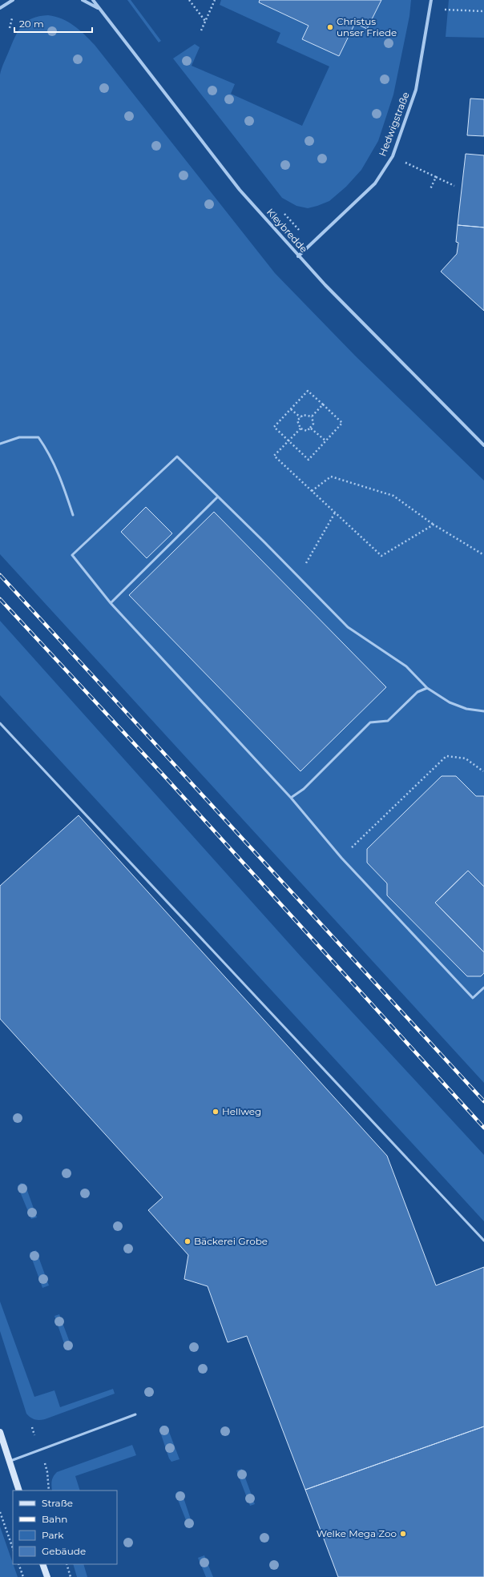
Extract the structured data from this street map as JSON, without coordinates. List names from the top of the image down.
{
  "streets": {
    "street": ["Hedwigstraße", "Kleybredde"]
  },
  "crossings": [
    ["Hedwigstraße", "Kleybredde"]
  ],
  "places": [
    "Christus unser Friede",
    "Hellweg",
    "Bäckerei Grobe",
    "Welke Mega Zoo"
  ],
  "legend": [
    "Straße",
    "Bahn",
    "Park",
    "Gebäude"
  ],
  "scale_bar": "20 m"
}
